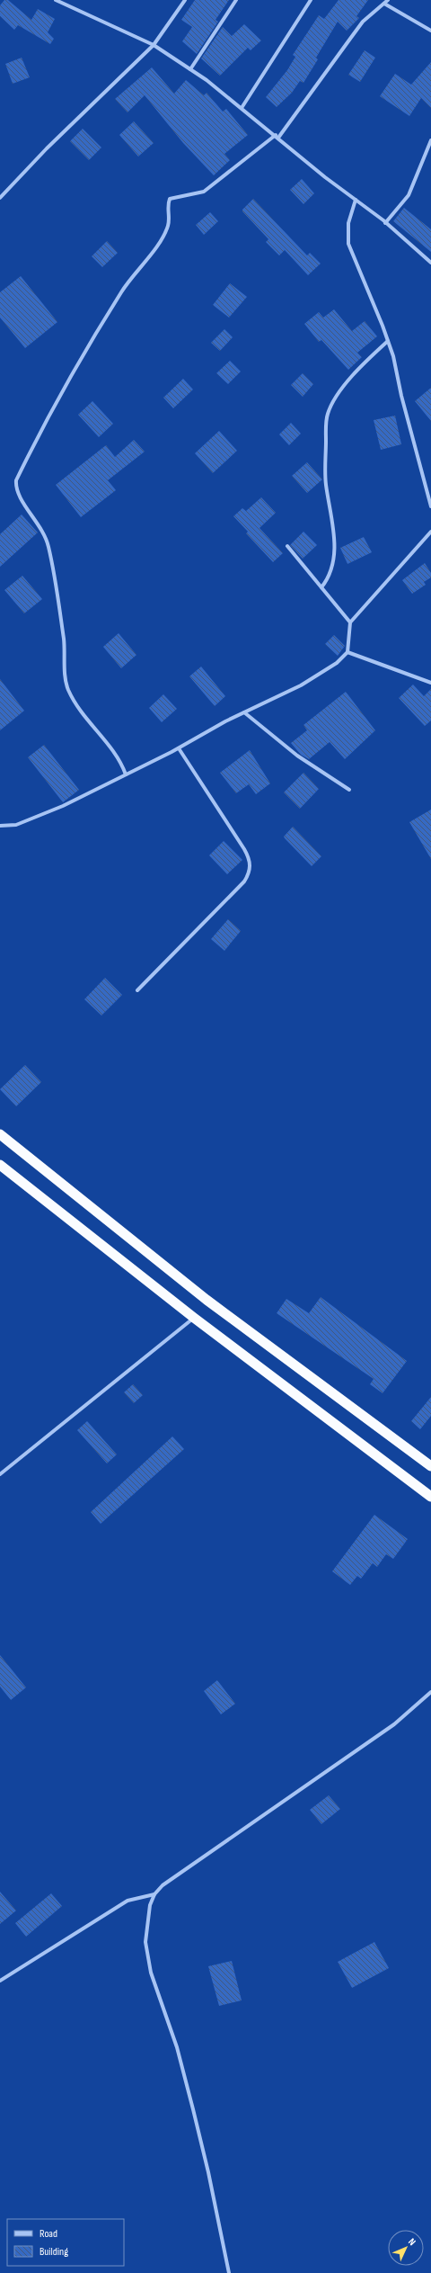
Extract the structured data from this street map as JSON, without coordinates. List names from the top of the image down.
{
  "legend": ["Road", "Building"],
  "north": "top right"
}
